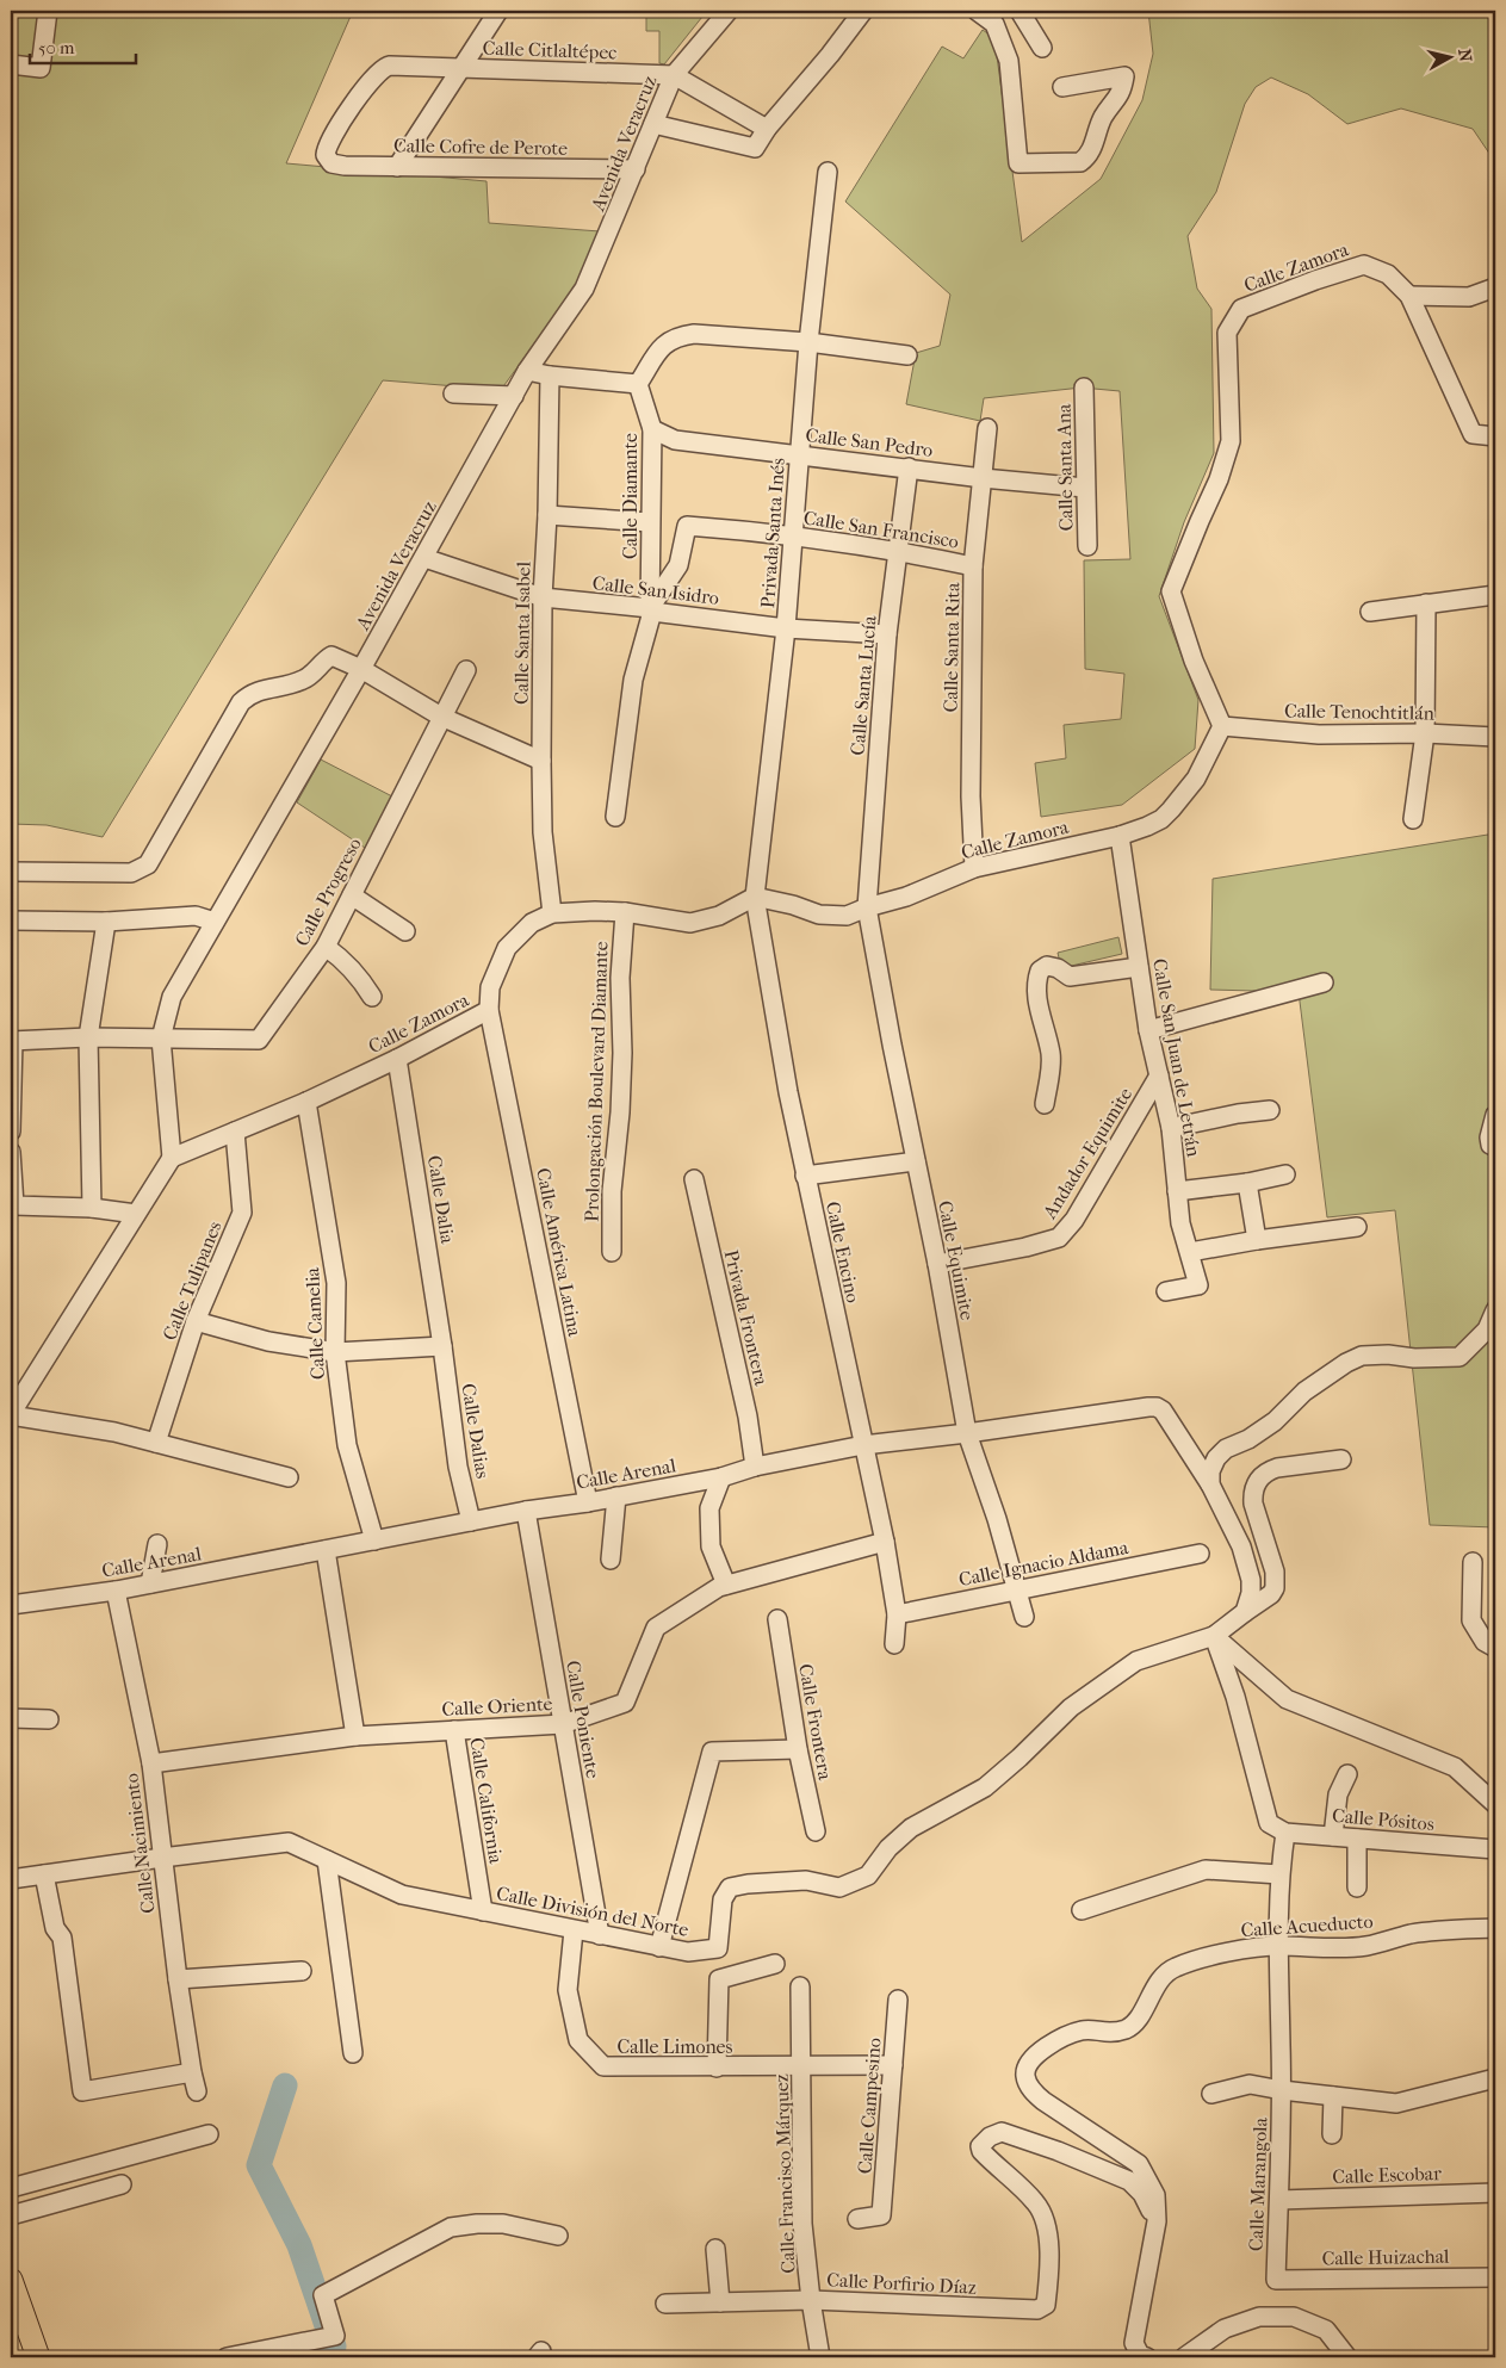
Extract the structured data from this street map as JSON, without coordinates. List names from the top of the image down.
{
  "streets": {
    "street": [
      "Calle Citlaltépec",
      "Avenida Veracruz",
      "Calle Cofre de Perote",
      "Calle Zamora",
      "Calle San Pedro",
      "Calle Santa Ana",
      "Calle Diamante",
      "Calle San Francisco",
      "Privada Santa Inés",
      "Calle San Isidro",
      "Calle Santa Isabel",
      "Calle Santa Rita",
      "Calle Santa Lucía",
      "Calle Tenochtitlán",
      "Calle Progreso",
      "Calle San Juan de Letrán",
      "Prolongación Boulevard Diamante",
      "Andador Equimite",
      "Calle Dalia",
      "Calle América Latina",
      "Calle Encino",
      "Calle Equimite",
      "Calle Tulipanes",
      "Privada Frontera",
      "Calle Camelia",
      "Calle Dalias",
      "Calle Arenal",
      "Calle Ignacio Aldama",
      "Calle Oriente",
      "Calle Poniente",
      "Calle Frontera",
      "Calle California",
      "Calle Pósitos",
      "Calle Nacimiento",
      "Calle División del Norte",
      "Calle Acueducto",
      "Calle Limones",
      "Calle Campesino",
      "Calle Francisco Márquez",
      "Calle Escobar",
      "Calle Marangola",
      "Calle Huizachal",
      "Calle Porfirio Díaz"
    ]
  },
  "crossings": [
    ["Calle Citlaltépec", "Avenida Veracruz"],
    ["Calle Citlaltépec", "Calle Cofre de Perote"],
    ["Avenida Veracruz", "Calle Cofre de Perote"],
    ["Avenida Veracruz", "Calle Zamora"],
    ["Avenida Veracruz", "Calle San Isidro"],
    ["Avenida Veracruz", "Calle Progreso"],
    ["Calle Zamora", "Privada Santa Inés"],
    ["Calle Zamora", "Calle Santa Isabel"],
    ["Calle Zamora", "Calle Santa Rita"],
    ["Calle Zamora", "Calle Santa Lucía"],
    ["Calle Zamora", "Calle Tenochtitlán"],
    ["Calle Zamora", "Calle San Juan de Letrán"],
    ["Calle Zamora", "Prolongación Boulevard Diamante"],
    ["Calle Zamora", "Calle Dalia"],
    ["Calle Zamora", "Calle América Latina"],
    ["Calle Zamora", "Calle Encino"],
    ["Calle Zamora", "Calle Equimite"],
    ["Calle Zamora", "Calle Tulipanes"],
    ["Calle Zamora", "Calle Camelia"],
    ["Calle San Pedro", "Calle Santa Ana"],
    ["Calle San Pedro", "Calle Diamante"],
    ["Calle San Pedro", "Privada Santa Inés"],
    ["Calle San Pedro", "Calle Santa Rita"],
    ["Calle San Pedro", "Calle Santa Lucía"],
    ["Calle Diamante", "Calle San Francisco"],
    ["Calle Diamante", "Calle San Isidro"],
    ["Calle San Francisco", "Privada Santa Inés"],
    ["Calle San Francisco", "Calle San Isidro"],
    ["Calle San Francisco", "Calle Santa Rita"],
    ["Calle San Francisco", "Calle Santa Lucía"],
    ["Privada Santa Inés", "Calle San Isidro"],
    ["Privada Santa Inés", "Calle Encino"],
    ["Calle San Isidro", "Calle Santa Isabel"],
    ["Calle San Isidro", "Calle Santa Lucía"],
    ["Calle Santa Lucía", "Calle Equimite"],
    ["Calle San Juan de Letrán", "Andador Equimite"],
    ["Andador Equimite", "Calle Equimite"],
    ["Calle Dalia", "Calle Dalias"],
    ["Calle América Latina", "Calle Arenal"],
    ["Calle Encino", "Calle Arenal"],
    ["Calle Encino", "Calle Ignacio Aldama"],
    ["Calle Encino", "Calle Oriente"],
    ["Calle Equimite", "Calle Arenal"],
    ["Calle Equimite", "Calle Ignacio Aldama"],
    ["Privada Frontera", "Calle Arenal"],
    ["Calle Camelia", "Calle Arenal"],
    ["Calle Dalias", "Calle Arenal"],
    ["Calle Arenal", "Calle Poniente"],
    ["Calle Arenal", "Calle Nacimiento"],
    ["Calle Oriente", "Calle Poniente"],
    ["Calle Oriente", "Calle California"],
    ["Calle Oriente", "Calle Nacimiento"],
    ["Calle Poniente", "Calle División del Norte"],
    ["Calle California", "Calle División del Norte"],
    ["Calle Pósitos", "Calle División del Norte"],
    ["Calle Pósitos", "Calle Marangola"],
    ["Calle Nacimiento", "Calle División del Norte"],
    ["Calle División del Norte", "Calle Limones"],
    ["Calle Acueducto", "Calle Marangola"],
    ["Calle Acueducto", "Calle Porfirio Díaz"],
    ["Calle Limones", "Calle Campesino"],
    ["Calle Limones", "Calle Francisco Márquez"],
    ["Calle Francisco Márquez", "Calle Porfirio Díaz"],
    ["Calle Escobar", "Calle Marangola"],
    ["Calle Marangola", "Calle Huizachal"]
  ],
  "scale_bar": "50 m",
  "north": "right"
}
